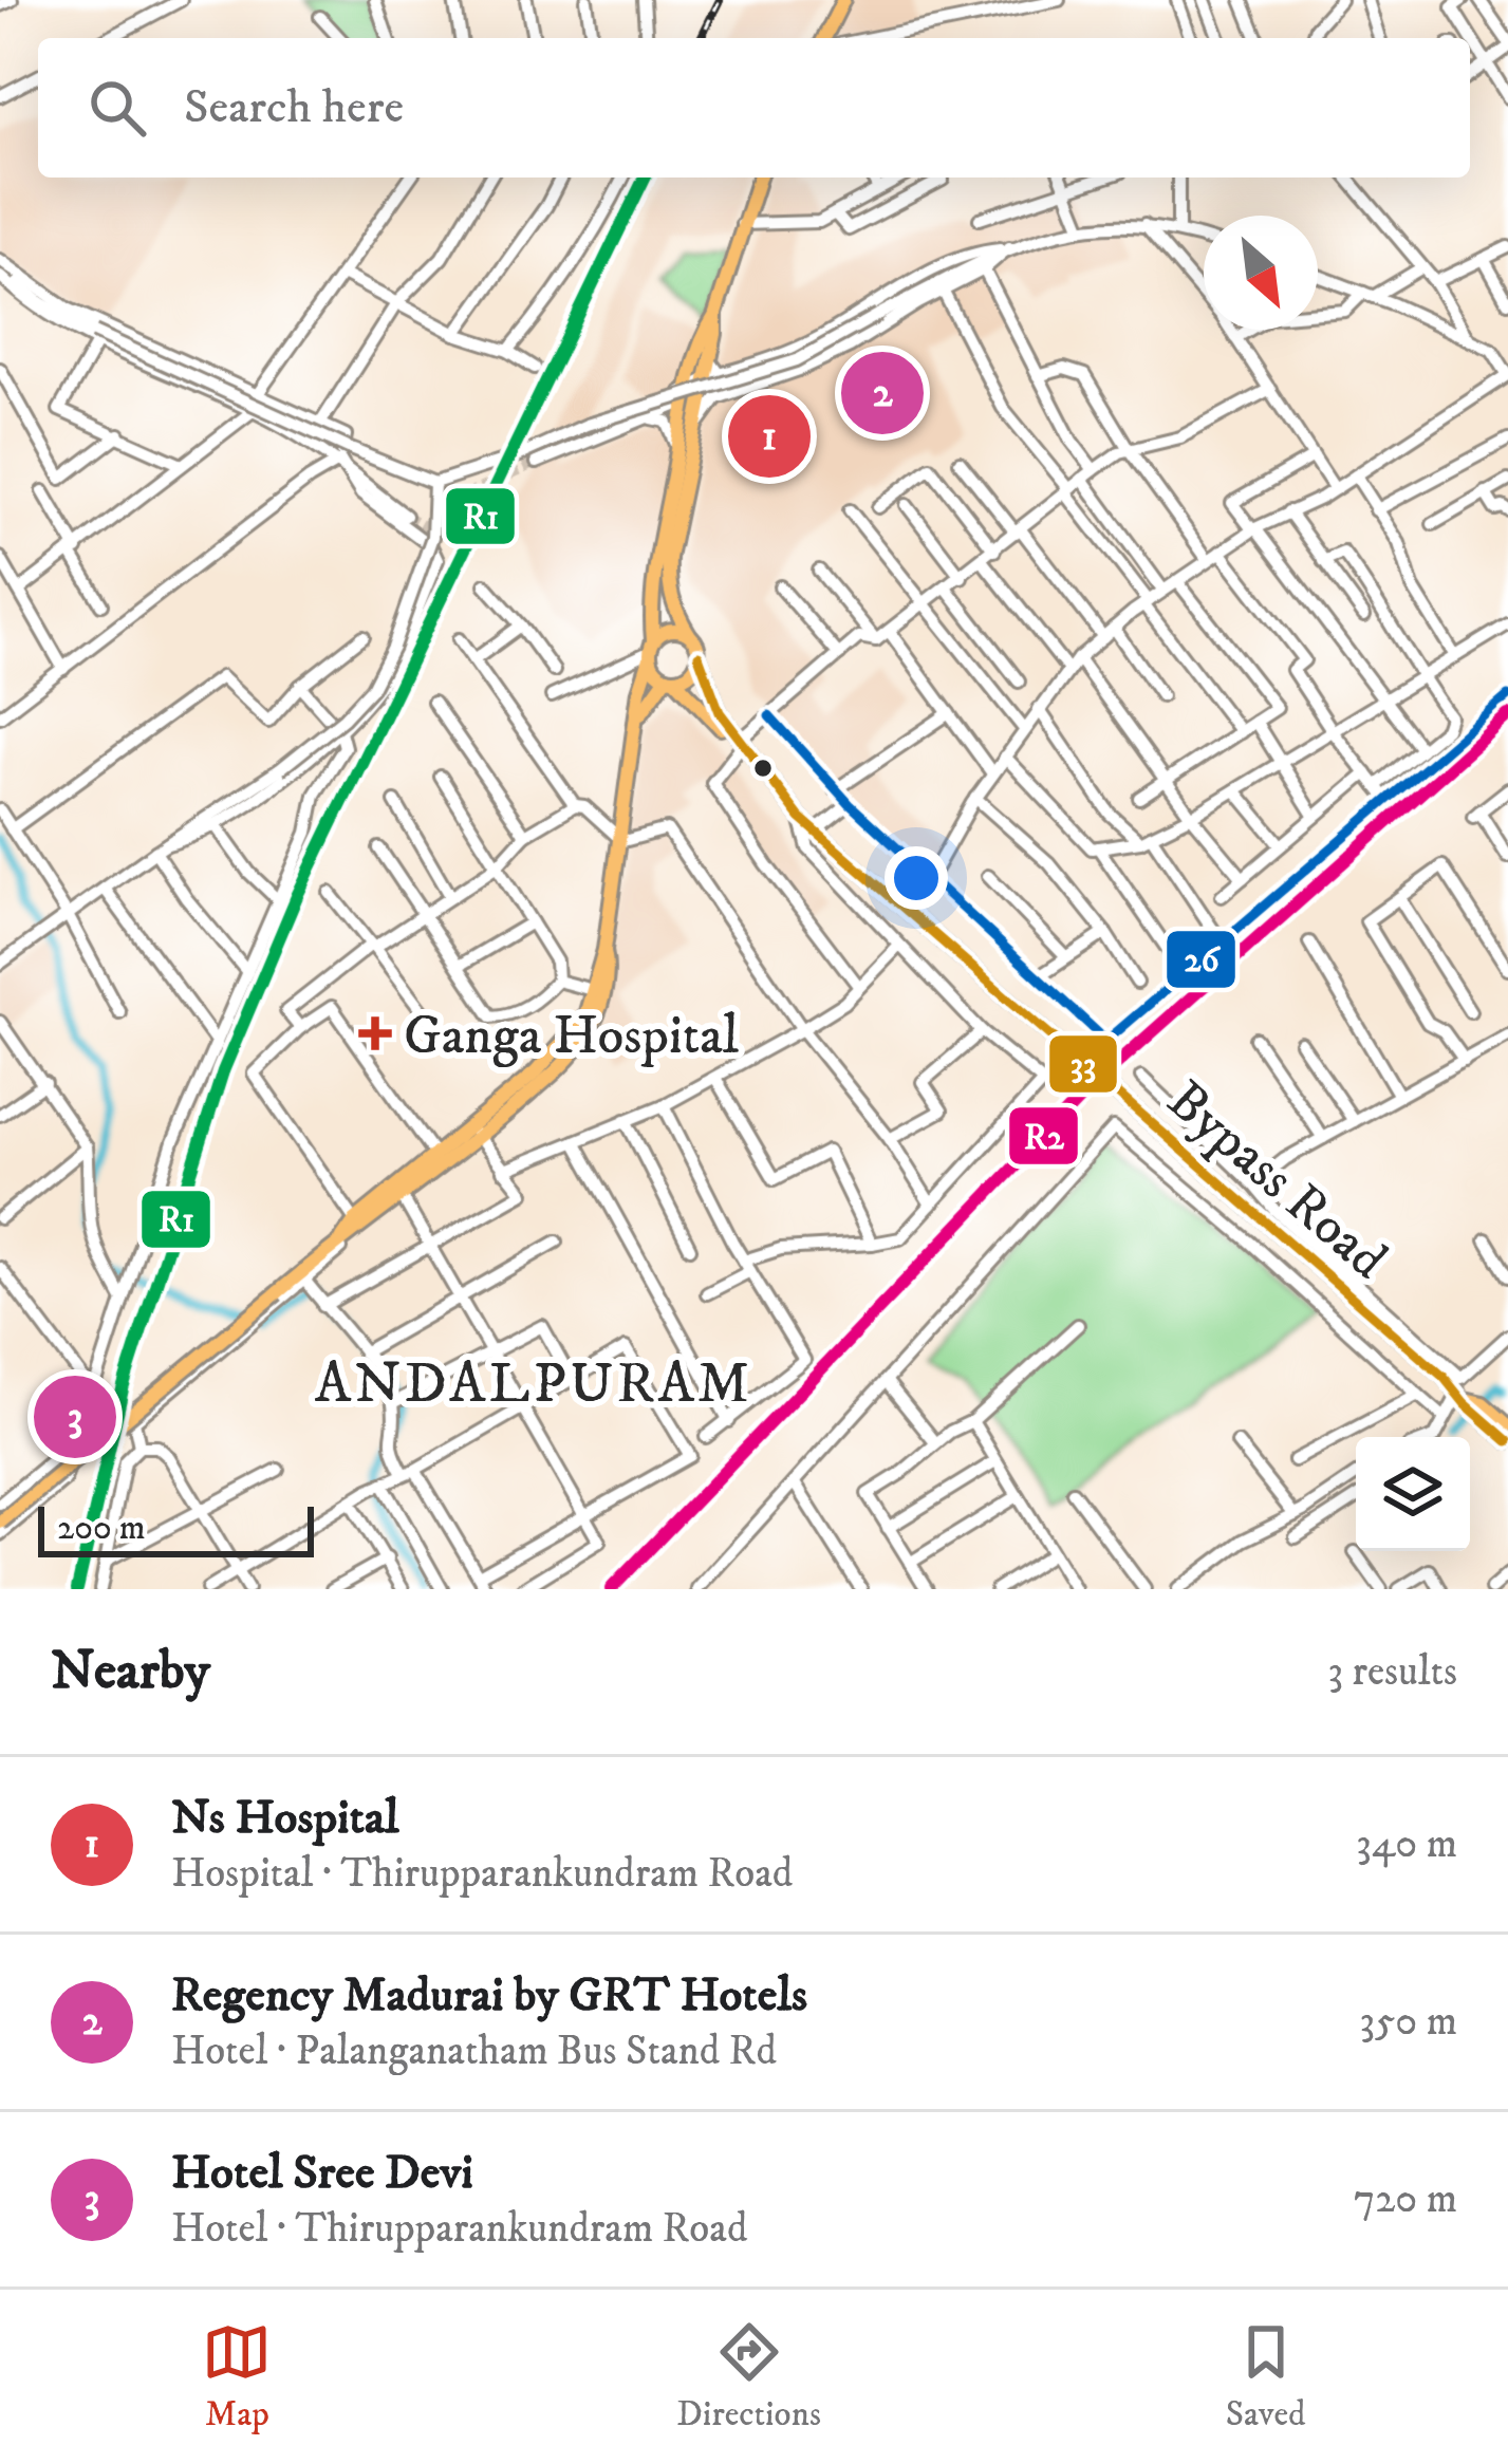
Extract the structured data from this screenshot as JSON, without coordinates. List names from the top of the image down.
{
  "streets": {
    "main road": ["Bypass Road"]
  },
  "districts": ["ANDALPURAM"],
  "places": {
    "health": ["Ganga Hospital"]
  },
  "lines": [
    "transit line R1",
    "transit line 33",
    "transit line 26",
    "transit line R2"
  ],
  "scale_bar": "200 m",
  "north": "bottom right",
  "page": {
    "search": "Search here",
    "pins": ["2", "1", "3"],
    "scale": "200 m",
    "heading": ["Nearby", "3 results"],
    "list": [
      {
        "mark": "1",
        "name": "Ns Hospital",
        "note": "Hospital · Thirupparankundram Road",
        "value": "340 m"
      },
      {
        "mark": "2",
        "name": "Regency Madurai by GRT Hotels",
        "note": "Hotel · Palanganatham Bus Stand Rd",
        "value": "350 m"
      },
      {
        "mark": "3",
        "name": "Hotel Sree Devi",
        "note": "Hotel · Thirupparankundram Road",
        "value": "720 m"
      }
    ],
    "nav": ["Map", "Directions", "Saved"]
  }
}
